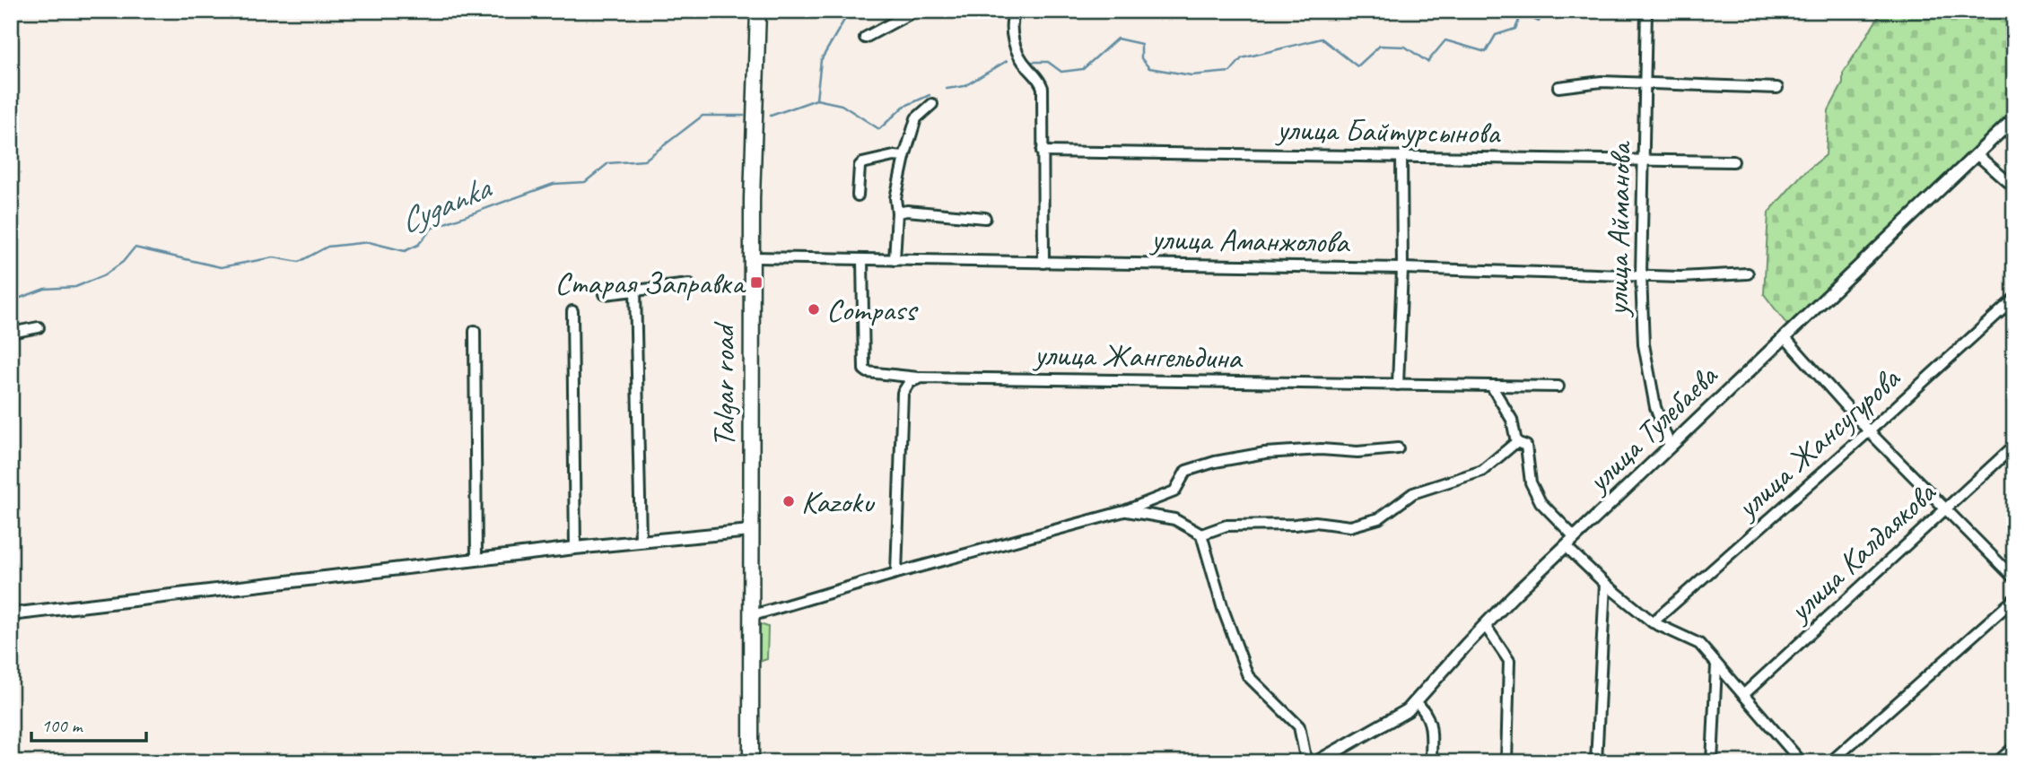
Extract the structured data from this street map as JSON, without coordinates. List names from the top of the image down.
{
  "streets": {
    "main road": ["Talgar road"],
    "street": [
      "улица Байтурсынова",
      "улица Айманова",
      "улица Аманжолова",
      "улица Жангельдина",
      "улица Тулебаева",
      "улица Жансугурова",
      "улица Калдаякова"
    ]
  },
  "crossings": [
    ["улица Байтурсынова", "улица Айманова"],
    ["улица Айманова", "улица Аманжолова"],
    ["улица Айманова", "улица Тулебаева"],
    ["улица Аманжолова", "улица Жангельдина"],
    ["улица Аманжолова", "Talgar road"]
  ],
  "water": ["Cyganka"],
  "places": {
    "transit": ["Старая Заправка"],
    "other": ["Compass", "Kazoku"]
  },
  "scale_bar": "100 m"
}
